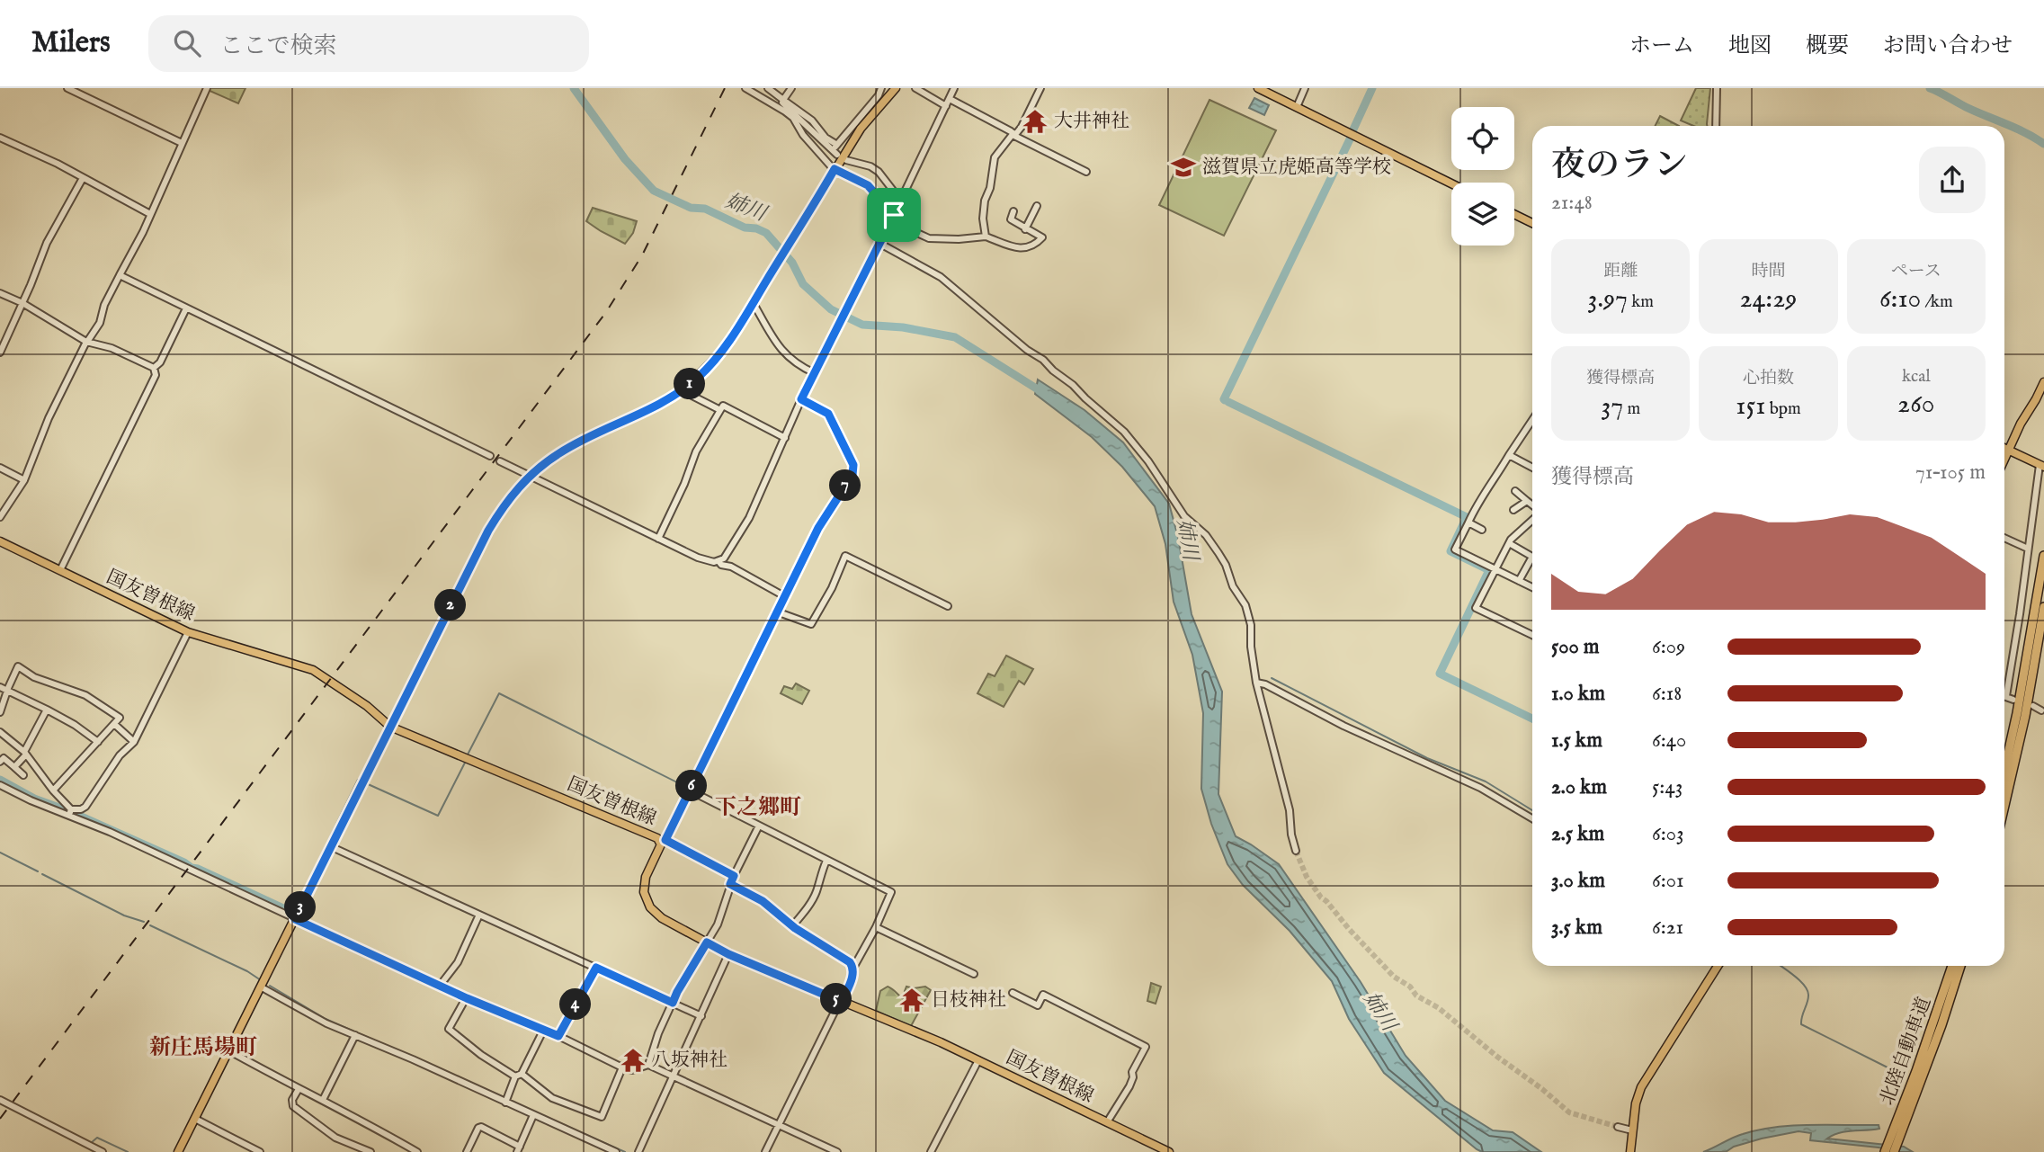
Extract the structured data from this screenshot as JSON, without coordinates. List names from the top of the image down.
{
  "streets": {
    "highway": ["北陸自動車道"],
    "main road": ["国友曽根線"]
  },
  "districts": ["下之郷町", "新庄馬場町"],
  "water": ["姉川"],
  "places": {
    "temple": ["大井神社", "日枝神社", "八坂神社"],
    "school or university": ["滋賀県立虎姫高等学校"]
  },
  "page": {
    "header": "Milers",
    "search": "ここで検索",
    "nav": [
      "ホーム",
      "地図",
      "概要",
      "お問い合わせ"
    ],
    "heading": ["夜のラン", "21:48"],
    "stats": [
      ["距離", "3.97 km"],
      ["時間", "24:29"],
      ["ペース", "6:10 /km"],
      ["獲得標高", "37 m"],
      ["心拍数", "151 bpm"],
      ["kcal", "260"]
    ],
    "pins": [
      "1",
      "7",
      "2",
      "6",
      "3",
      "5",
      "4"
    ],
    "chart": ["獲得標高", "71–105 m"],
    "list": [
      {
        "name": "500 m",
        "note": "6:09"
      },
      {
        "name": "1.0 km",
        "note": "6:18"
      },
      {
        "name": "1.5 km",
        "note": "6:40"
      },
      {
        "name": "2.0 km",
        "note": "5:43"
      },
      {
        "name": "2.5 km",
        "note": "6:03"
      },
      {
        "name": "3.0 km",
        "note": "6:01"
      },
      {
        "name": "3.5 km",
        "note": "6:21"
      }
    ]
  }
}
